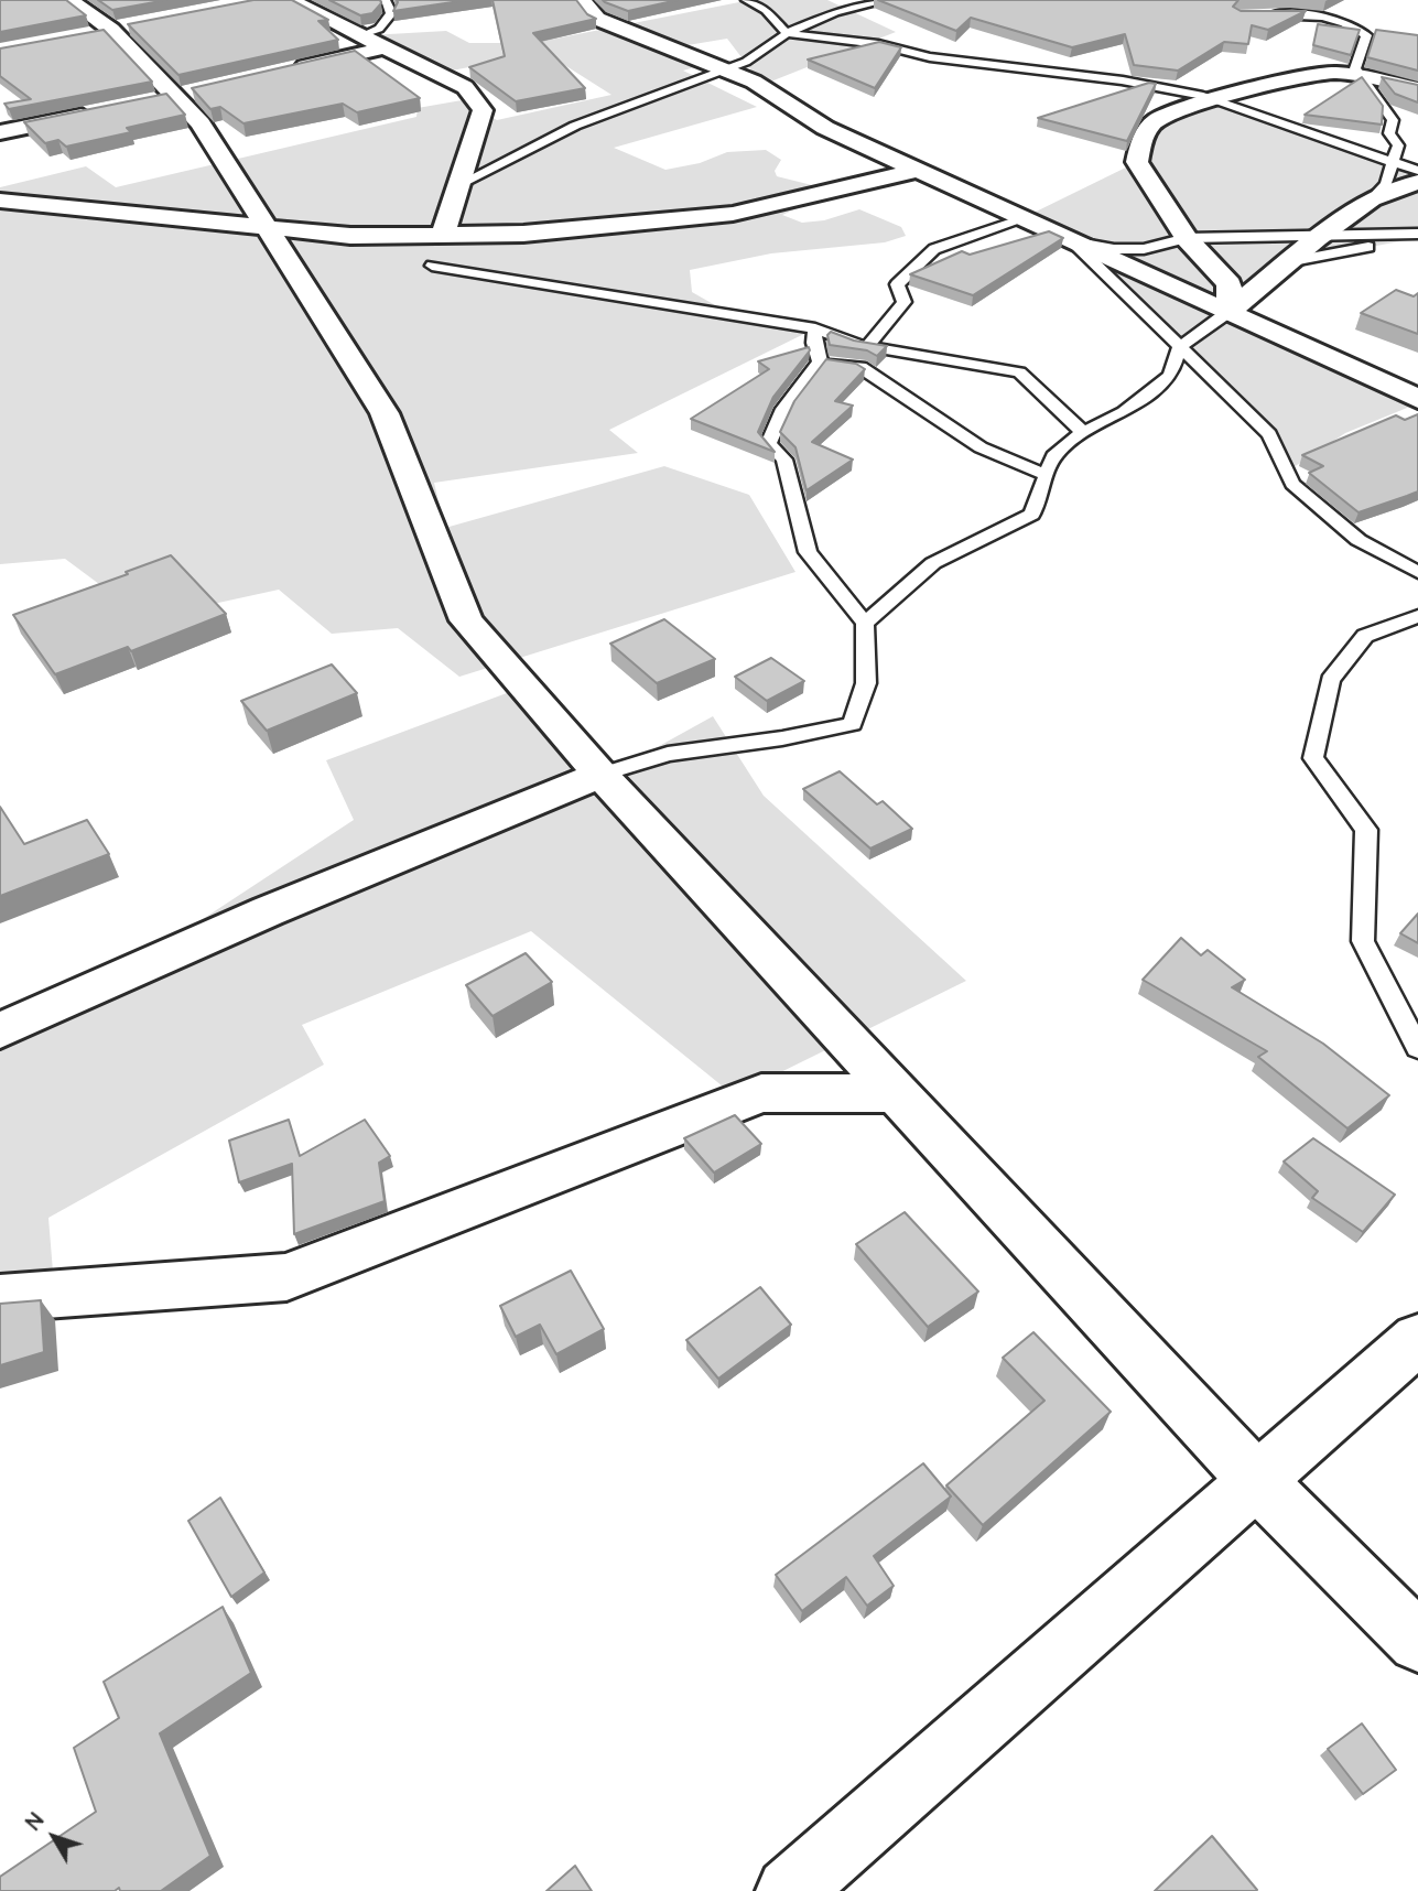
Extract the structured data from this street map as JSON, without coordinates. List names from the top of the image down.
{
  "north": "top left"
}
